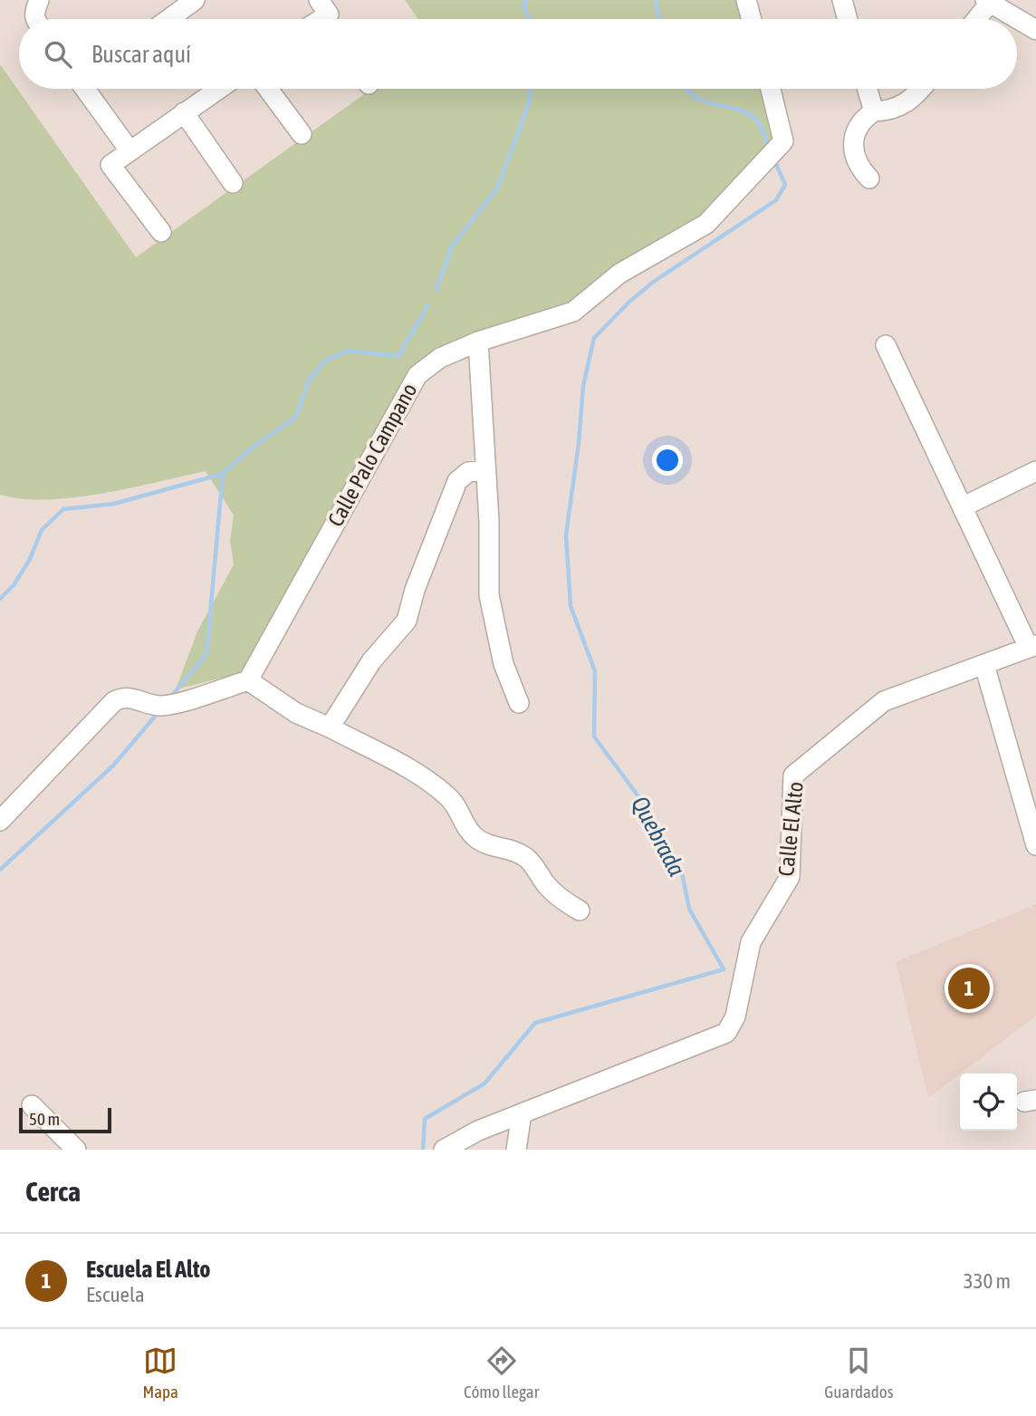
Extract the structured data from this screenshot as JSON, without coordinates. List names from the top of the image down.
{
  "streets": {
    "street": ["Calle Palo Campano", "Calle El Alto"]
  },
  "water": ["Quebrada"],
  "scale_bar": "50 m",
  "page": {
    "search": "Buscar aquí",
    "pins": "1",
    "scale": "50 m",
    "heading": "Cerca",
    "list": [
      {
        "mark": "1",
        "name": "Escuela El Alto",
        "note": "Escuela",
        "value": "330 m"
      }
    ],
    "nav": ["Mapa", "Cómo llegar", "Guardados"]
  }
}
